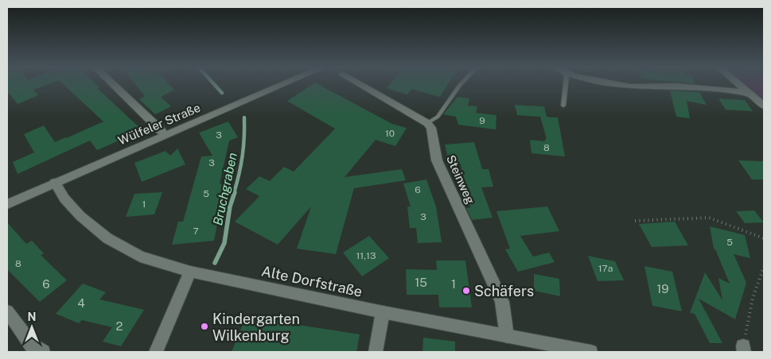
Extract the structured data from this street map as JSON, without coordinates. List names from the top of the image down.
{
  "streets": {
    "street": ["Wülfeler Straße", "Steinweg", "Alte Dorfstraße"]
  },
  "crossings": [
    ["Wülfeler Straße", "Alte Dorfstraße"],
    ["Steinweg", "Alte Dorfstraße"]
  ],
  "water": ["Bruchgraben"],
  "places": ["Schäfers", "Kindergarten Wilkenburg"],
  "house_numbers": [
    "9",
    "10",
    "3",
    "8",
    "3",
    "6",
    "5",
    "1",
    "3",
    "7",
    "5",
    "11,13",
    "8",
    "17a",
    "15",
    "6",
    "1",
    "19",
    "4",
    "2"
  ],
  "north": "top"
}
